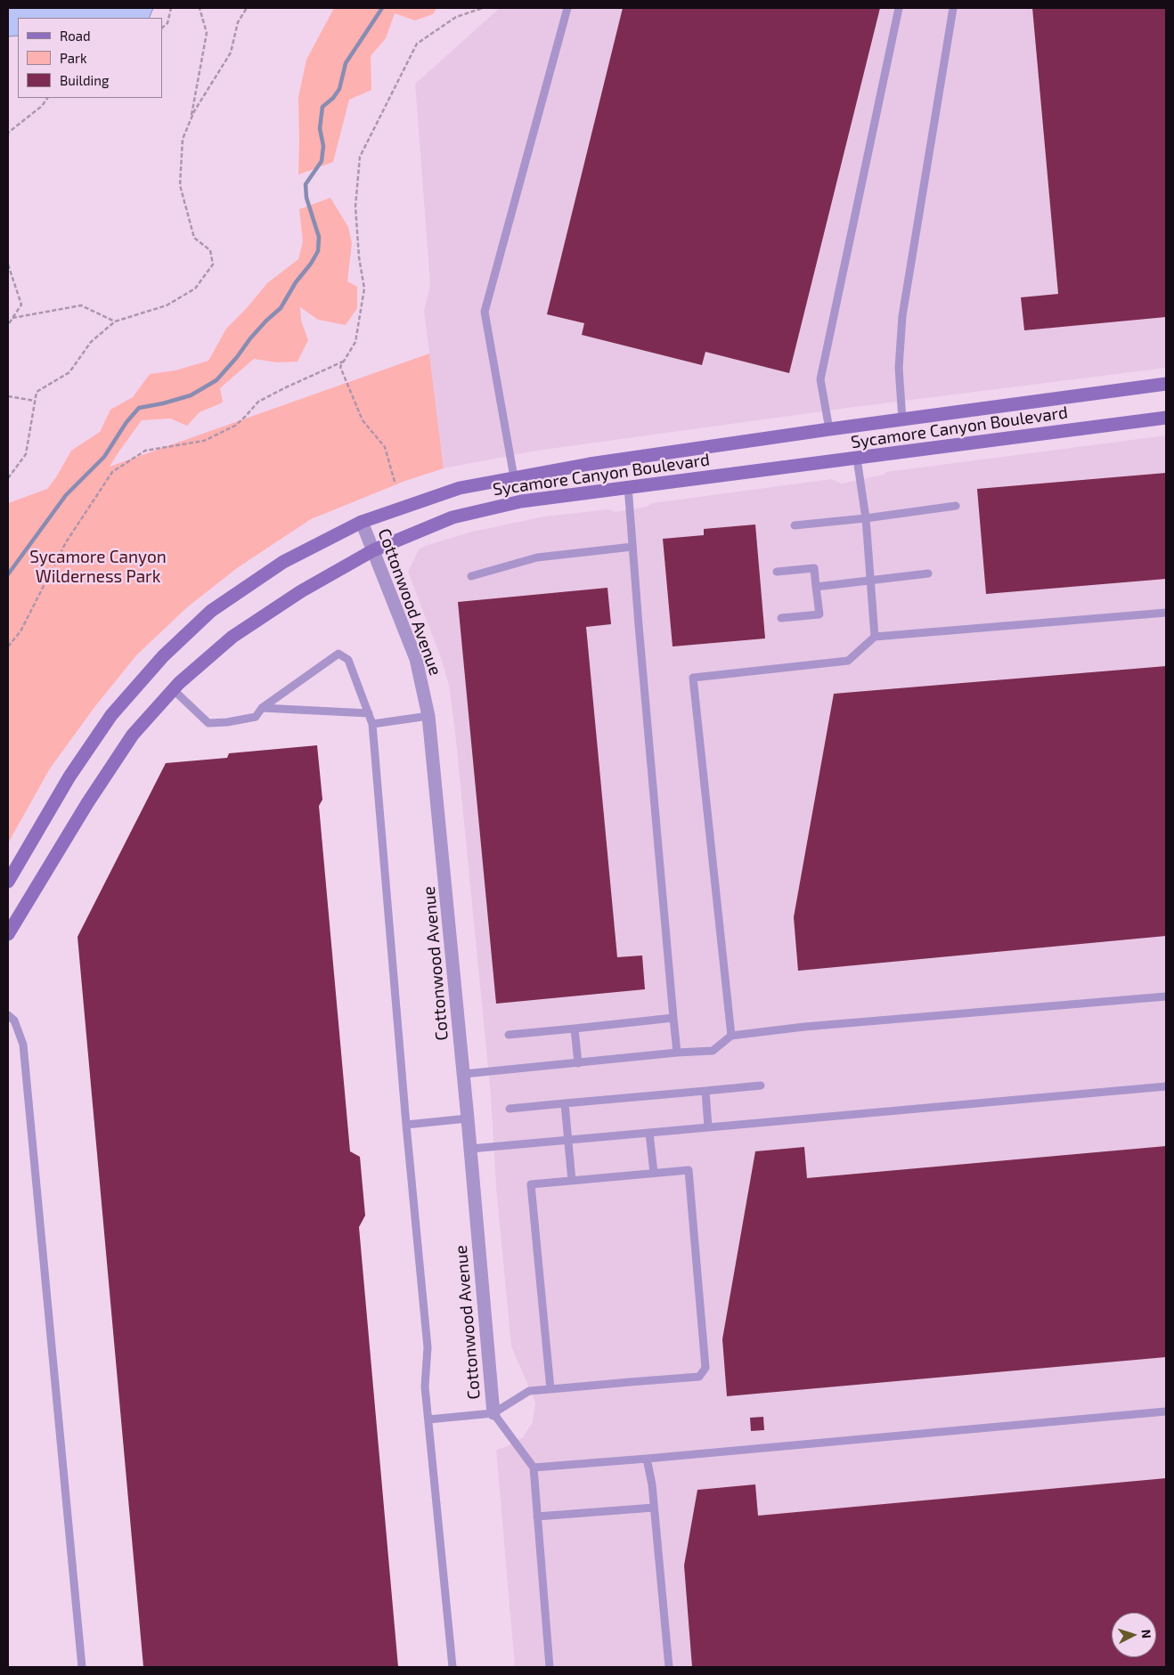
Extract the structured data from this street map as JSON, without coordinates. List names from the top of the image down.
{
  "streets": {
    "main road": ["Sycamore Canyon Boulevard"],
    "street": ["Cottonwood Avenue"]
  },
  "crossings": [
    ["Sycamore Canyon Boulevard", "Cottonwood Avenue"]
  ],
  "parks": ["Sycamore Canyon Wilderness Park"],
  "legend": ["Road", "Park", "Building"],
  "north": "right"
}
